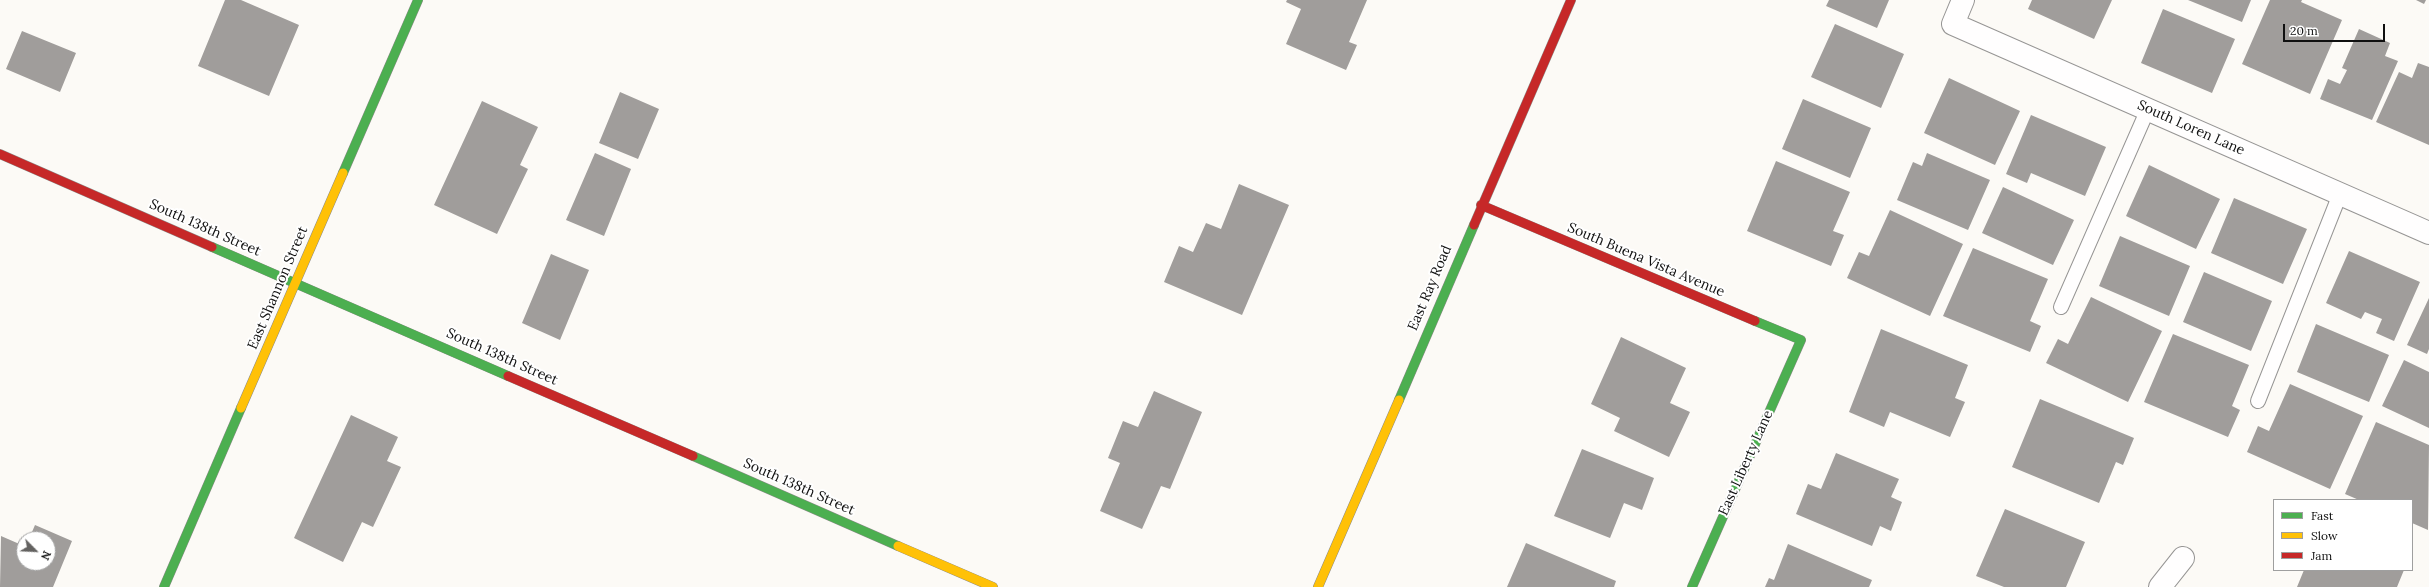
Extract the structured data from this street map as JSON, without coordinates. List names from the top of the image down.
{
  "streets": {
    "street": [
      "South Loren Lane",
      "South 138th Street",
      "South Buena Vista Avenue",
      "East Shannon Street",
      "East Ray Road",
      "East Liberty Lane"
    ]
  },
  "crossings": [
    ["South 138th Street", "East Shannon Street"],
    ["South Buena Vista Avenue", "East Ray Road"],
    ["South Buena Vista Avenue", "East Liberty Lane"]
  ],
  "legend": ["Fast", "Slow", "Jam"],
  "scale_bar": "20 m",
  "north": "bottom right"
}
